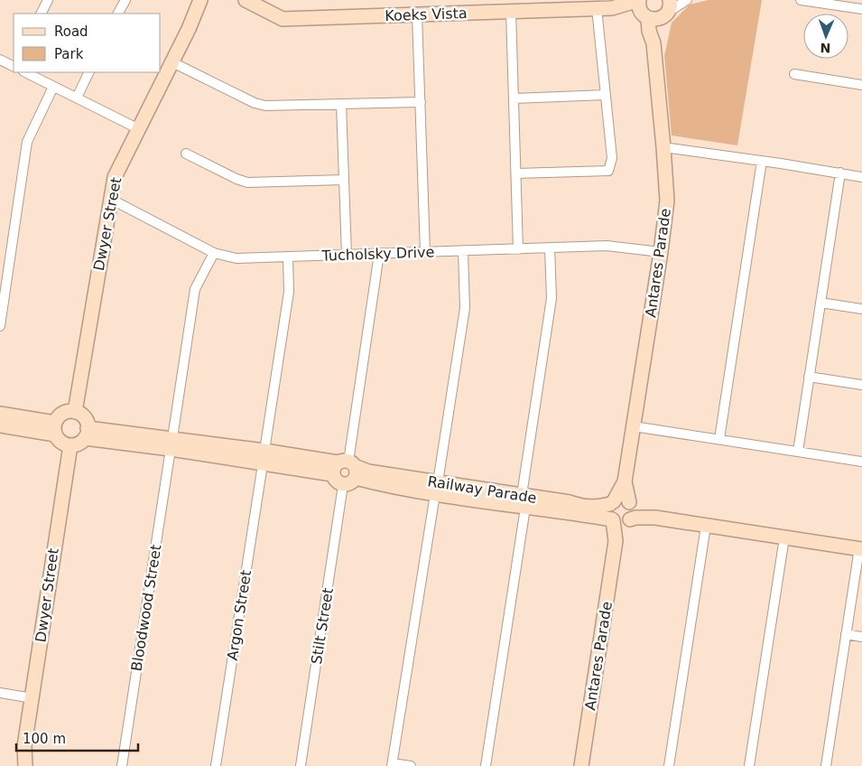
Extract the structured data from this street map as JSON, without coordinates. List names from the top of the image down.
{
  "streets": {
    "street": [
      "Koeks Vista",
      "Dwyer Street",
      "Tucholsky Drive",
      "Antares Parade",
      "Railway Parade",
      "Bloodwood Street",
      "Argon Street",
      "Stilt Street"
    ]
  },
  "crossings": [
    ["Koeks Vista", "Antares Parade"],
    ["Dwyer Street", "Tucholsky Drive"],
    ["Dwyer Street", "Railway Parade"],
    ["Tucholsky Drive", "Antares Parade"],
    ["Tucholsky Drive", "Bloodwood Street"],
    ["Tucholsky Drive", "Argon Street"],
    ["Antares Parade", "Railway Parade"],
    ["Railway Parade", "Bloodwood Street"],
    ["Railway Parade", "Argon Street"]
  ],
  "legend": ["Road", "Park"],
  "scale_bar": "100 m",
  "north": "bottom"
}
